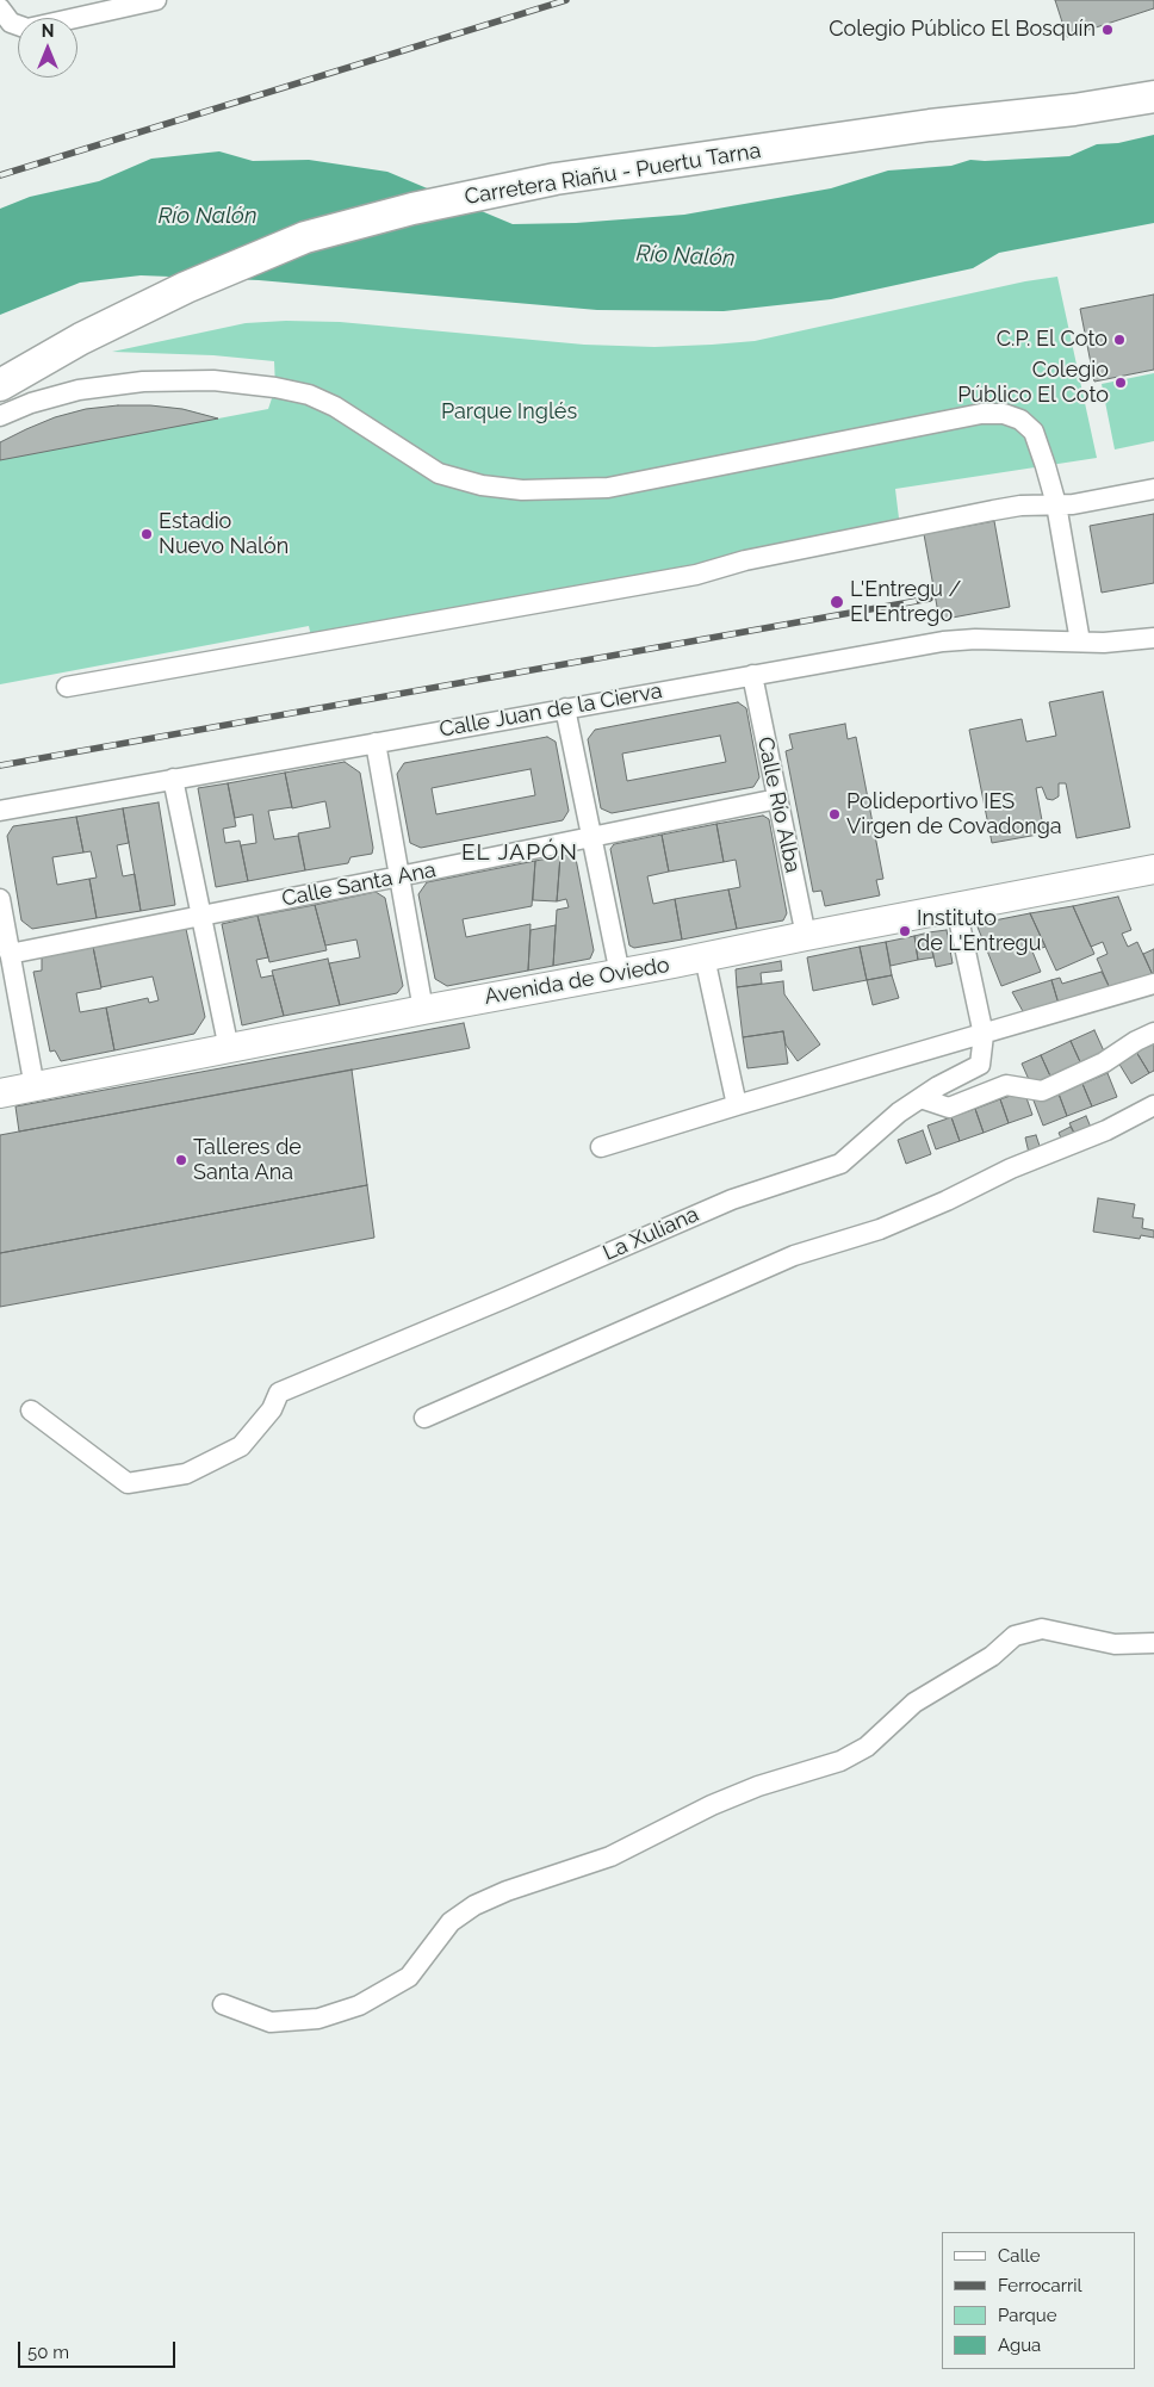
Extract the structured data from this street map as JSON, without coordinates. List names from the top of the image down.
{
  "streets": {
    "main road": ["Carretera Riañu - Puertu Tarna"],
    "street": [
      "Calle Juan de la Cierva",
      "Calle Río Alba",
      "Calle Santa Ana",
      "Avenida de Oviedo",
      "La Xuliana"
    ]
  },
  "crossings": [
    ["Calle Juan de la Cierva", "Calle Río Alba"],
    ["Calle Río Alba", "Calle Santa Ana"],
    ["Calle Río Alba", "Avenida de Oviedo"]
  ],
  "districts": ["EL JAPÓN"],
  "water": ["Río Nalón"],
  "parks": ["Parque Inglés"],
  "places": [
    "Colegio Público El Bosquín",
    "C.P. El Coto",
    "Colegio Público El Coto",
    "Estadio Nuevo Nalón",
    "L'Entregu / El Entrego",
    "Polideportivo IES Virgen de Covadonga",
    "Instituto de L'Entregu",
    "Talleres de Santa Ana"
  ],
  "legend": [
    "Calle",
    "Ferrocarril",
    "Parque",
    "Agua"
  ],
  "scale_bar": "50 m",
  "north": "top"
}
